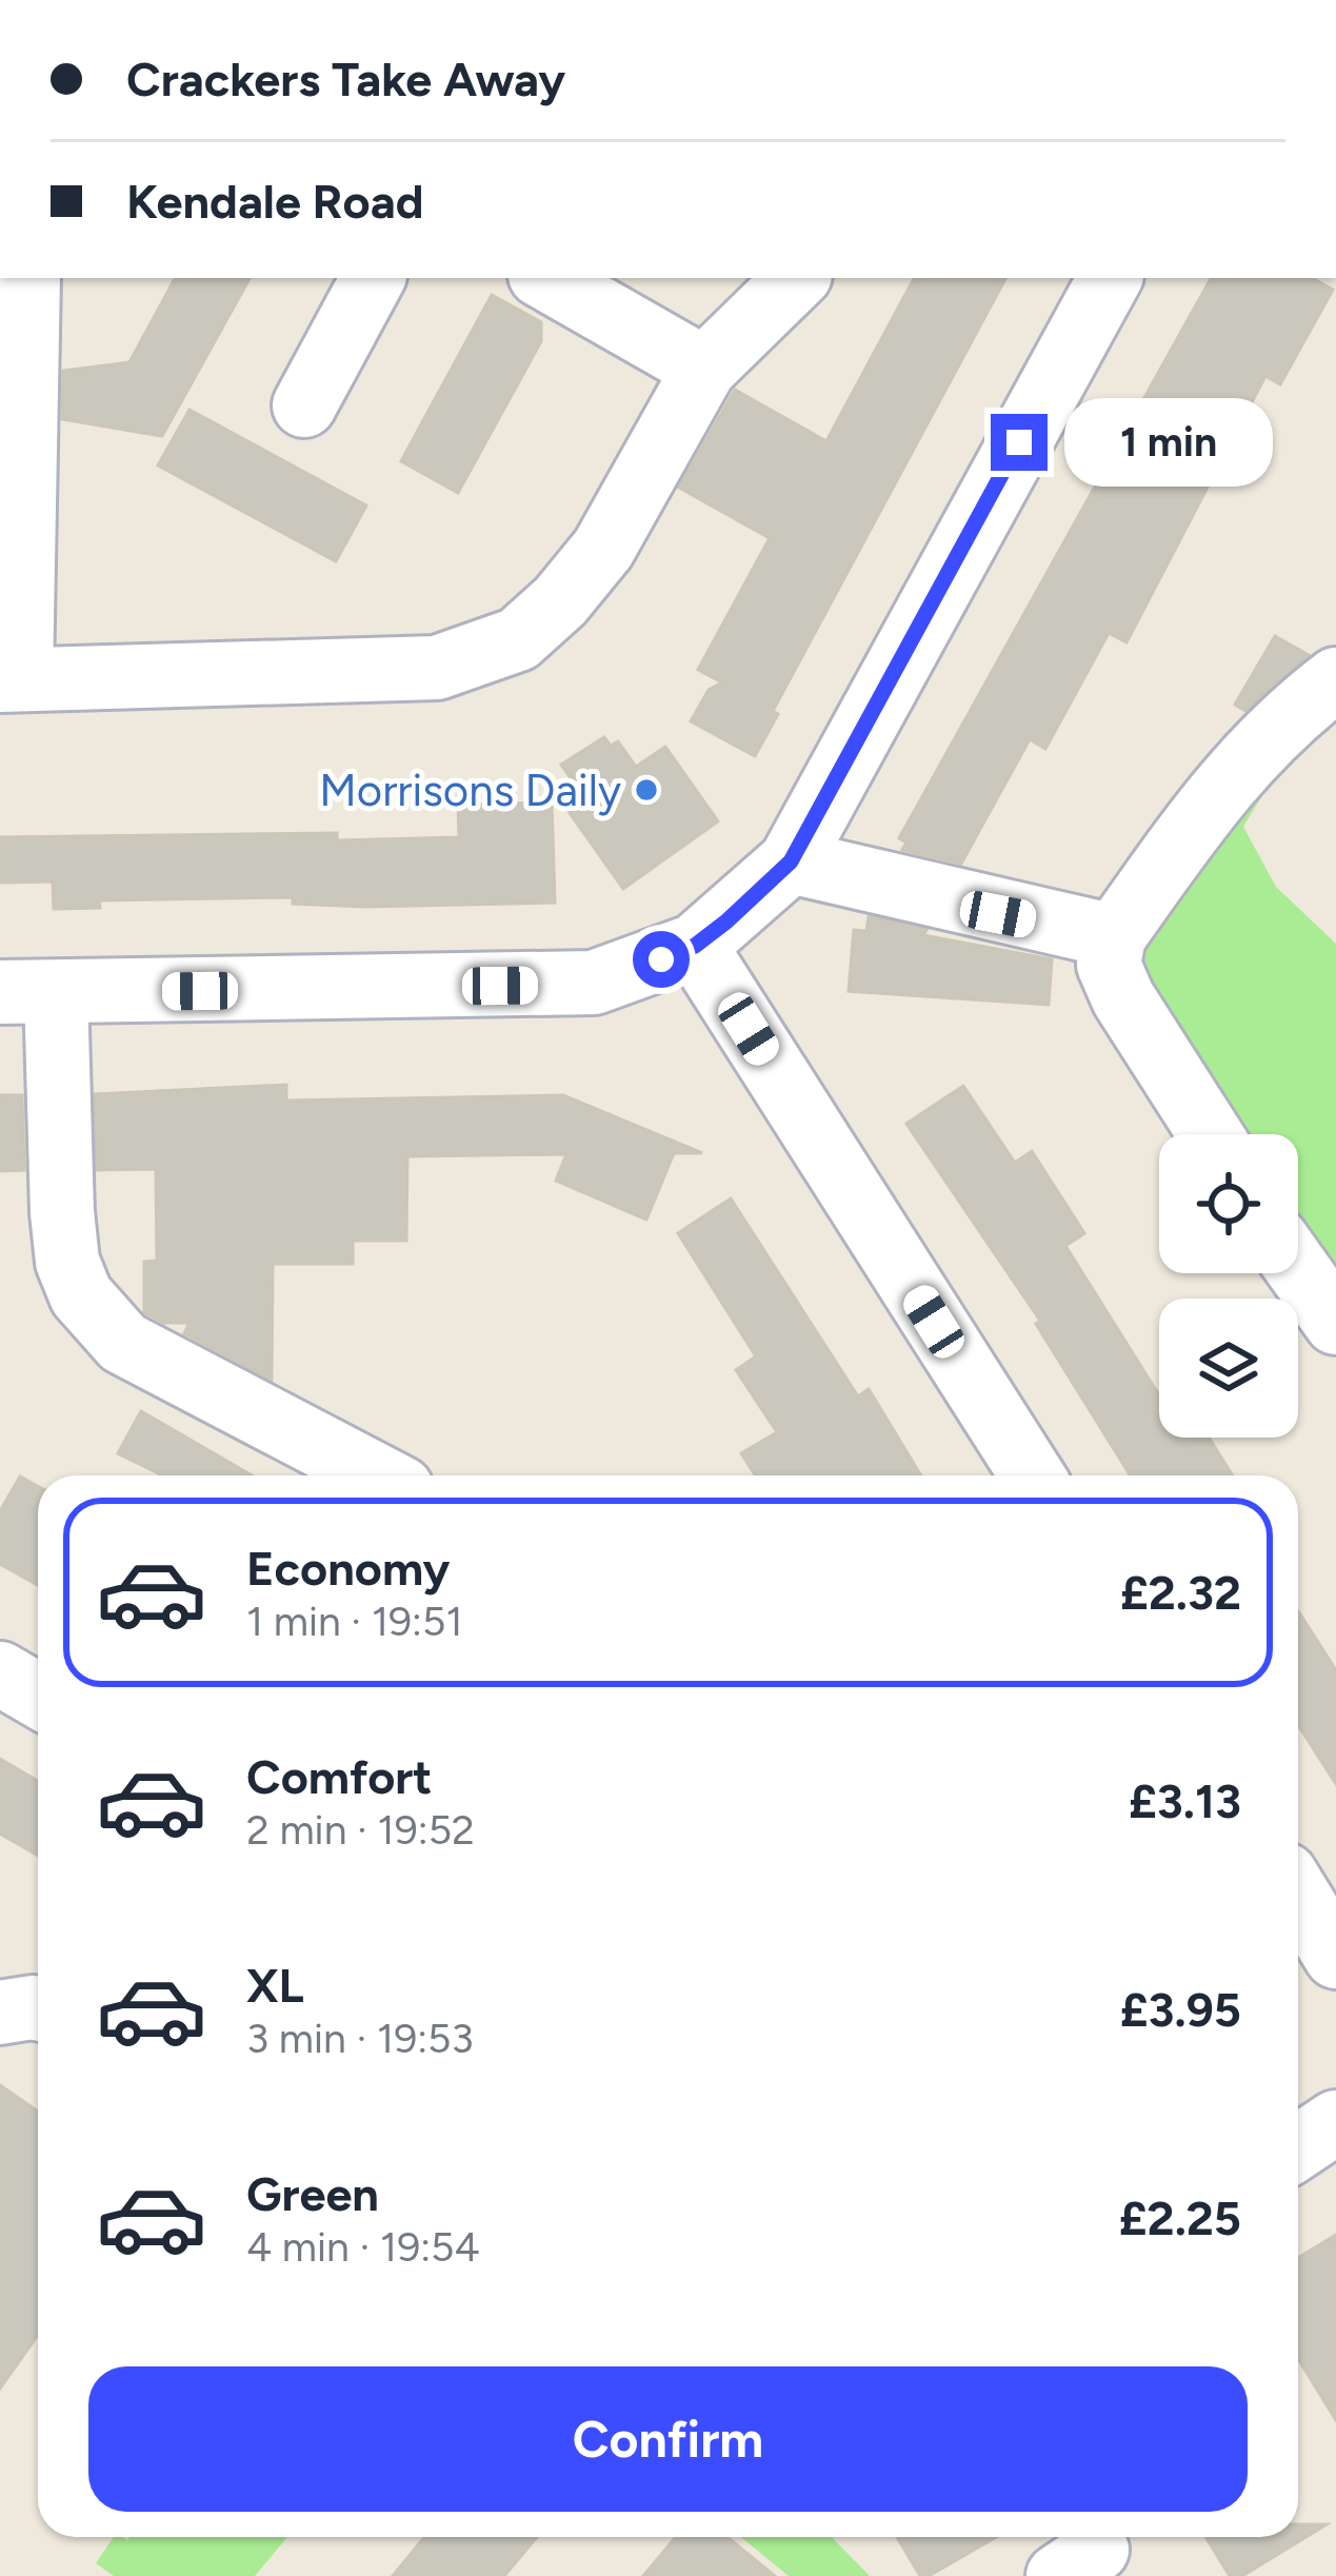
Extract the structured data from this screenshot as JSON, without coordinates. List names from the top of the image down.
{
  "places": ["Morrisons Daily"],
  "page": {
    "banner": ["Crackers Take Away", "Kendale Road"],
    "bubble": "1 min",
    "list": [
      {
        "name": "Economy",
        "note": "1 min · 19:51",
        "value": "£2.32"
      },
      {
        "name": "Comfort",
        "note": "2 min · 19:52",
        "value": "£3.13"
      },
      {
        "name": "XL",
        "note": "3 min · 19:53",
        "value": "£3.95"
      },
      {
        "name": "Green",
        "note": "4 min · 19:54",
        "value": "£2.25"
      }
    ],
    "buttons": "Confirm"
  }
}
